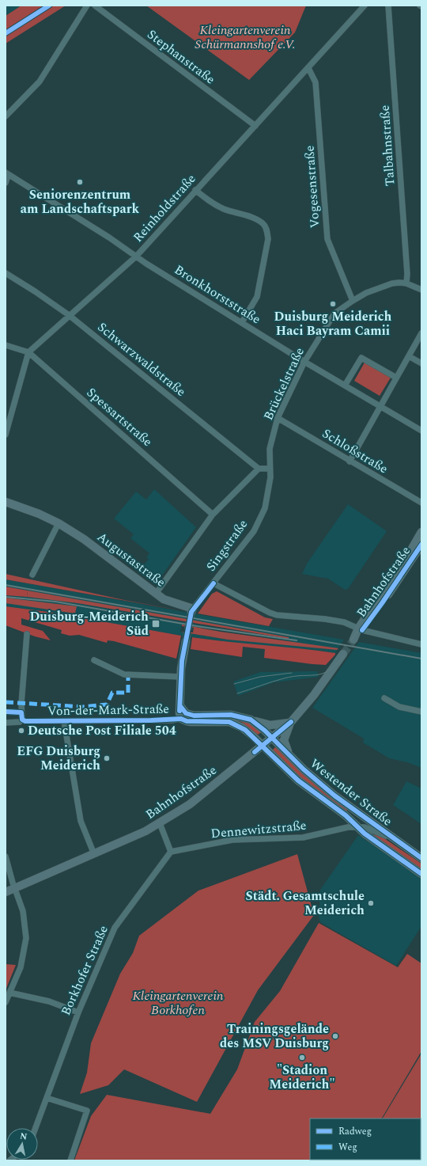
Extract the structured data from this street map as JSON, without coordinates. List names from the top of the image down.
{
  "streets": {
    "main road": [
      "Augustastraße",
      "Bahnhofstraße",
      "Von-der-Mark-Straße",
      "Westender Straße"
    ],
    "street": [
      "Stephanstraße",
      "Talbahnstraße",
      "Vogesenstraße",
      "Reinholdstraße",
      "Bronkhorststraße",
      "Schwarzwaldstraße",
      "Brückelstraße",
      "Spessartstraße",
      "Schloßstraße",
      "Singstraße",
      "Dennewitzstraße",
      "Borkhofer Straße"
    ]
  },
  "crossings": [
    ["Stephanstraße", "Reinholdstraße"],
    ["Talbahnstraße", "Brückelstraße"],
    ["Vogesenstraße", "Reinholdstraße"],
    ["Vogesenstraße", "Brückelstraße"],
    ["Reinholdstraße", "Bronkhorststraße"],
    ["Reinholdstraße", "Schwarzwaldstraße"],
    ["Reinholdstraße", "Spessartstraße"],
    ["Bronkhorststraße", "Brückelstraße"],
    ["Brückelstraße", "Schloßstraße"],
    ["Brückelstraße", "Singstraße"],
    ["Singstraße", "Augustastraße"],
    ["Bahnhofstraße", "Von-der-Mark-Straße"],
    ["Bahnhofstraße", "Westender Straße"],
    ["Von-der-Mark-Straße", "Westender Straße"],
    ["Westender Straße", "Dennewitzstraße"],
    ["Dennewitzstraße", "Borkhofer Straße"]
  ],
  "parks": ["Kleingartenverein Schürmannshof e.V.", "Kleingartenverein Borkhofen"],
  "places": {
    "other": [
      "Seniorenzentrum am Landschaftspark",
      "Duisburg Meiderich Haci Bayram Camii",
      "Deutsche Post Filiale 504",
      "EFG Duisburg Meiderich",
      "Städt. Gesamtschule Meiderich",
      "Trainingsgelände des MSV Duisburg",
      "\"Stadion Meiderich\""
    ],
    "transit": ["Duisburg-Meiderich Süd"]
  },
  "legend": ["Radweg", "Weg"],
  "north": "top"
}
